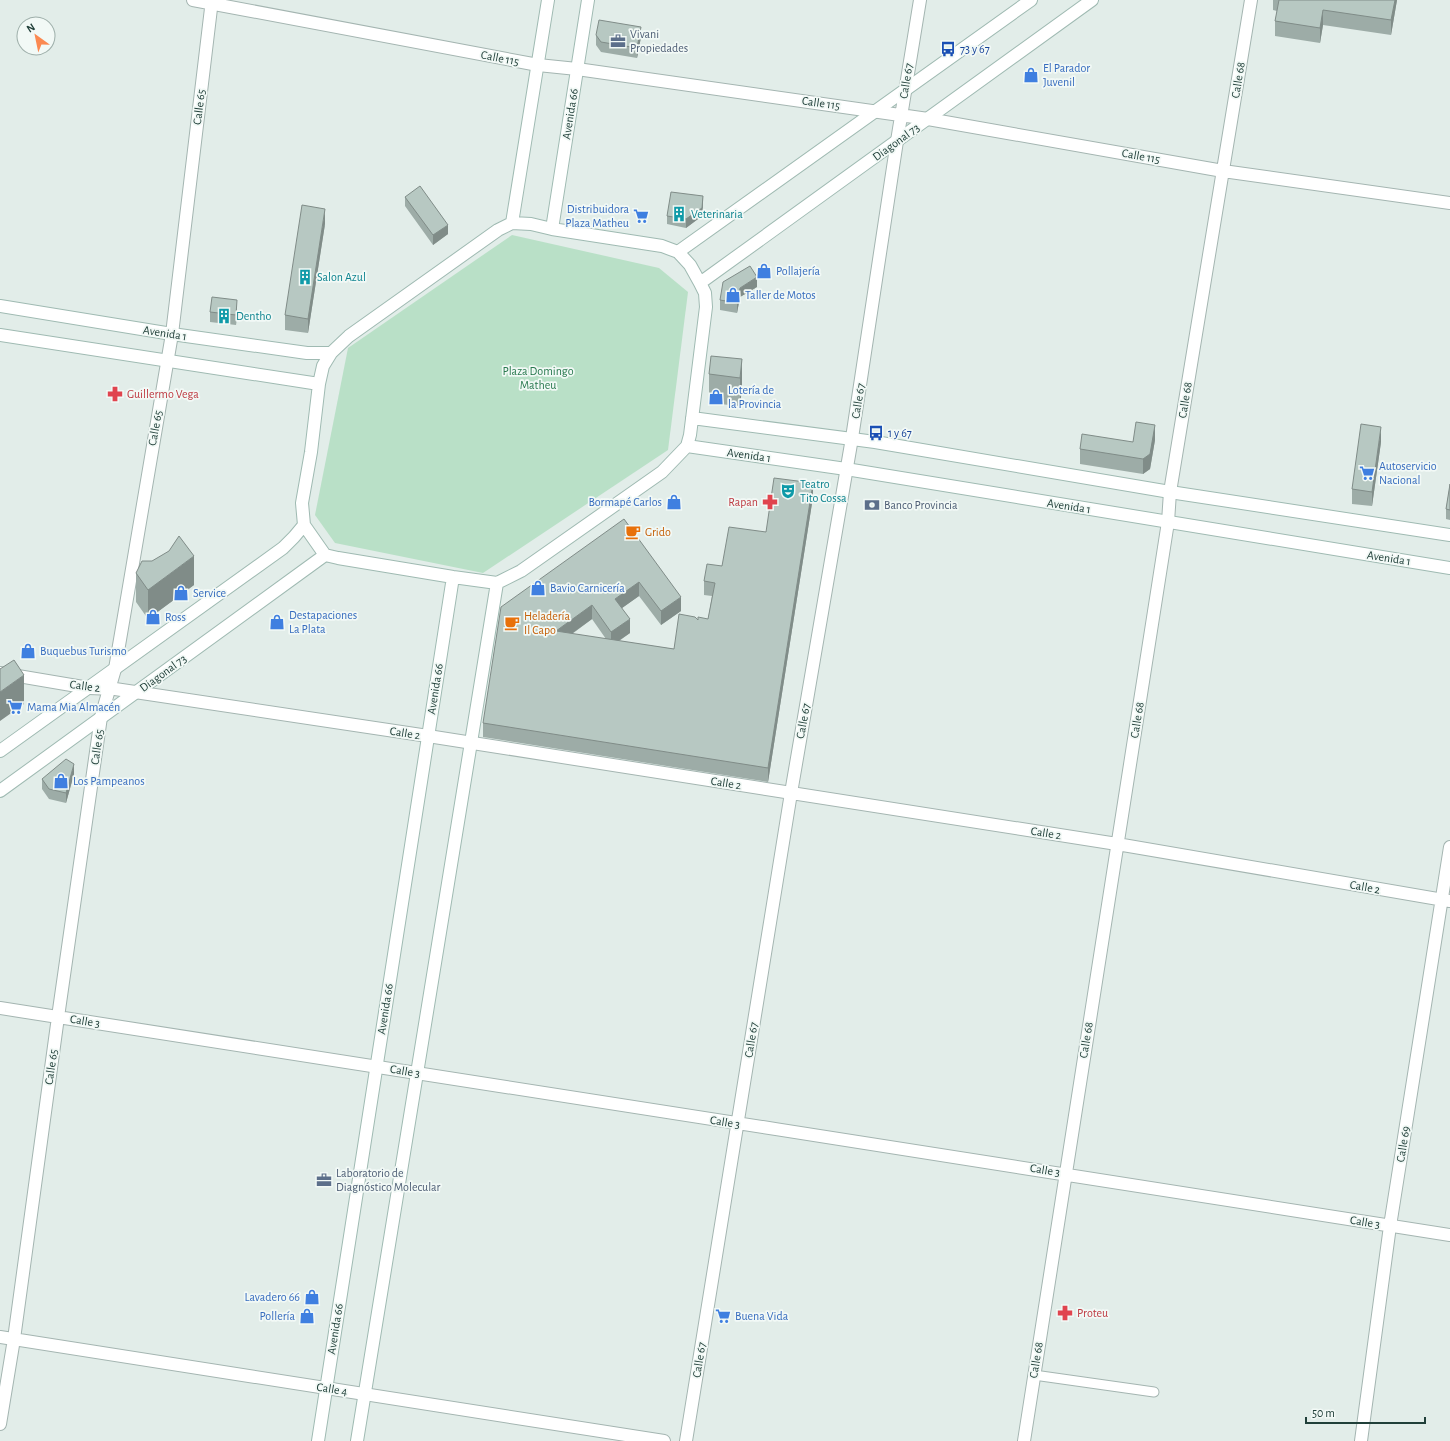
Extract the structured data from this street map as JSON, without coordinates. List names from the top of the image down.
{
  "streets": {
    "street": [
      "Calle 115",
      "Calle 68",
      "Calle 67",
      "Calle 65",
      "Avenida 66",
      "Diagonal 73",
      "Avenida 1",
      "Calle 2",
      "Calle 3",
      "Calle 69",
      "Calle 4"
    ]
  },
  "crossings": [
    ["Calle 115", "Calle 68"],
    ["Calle 115", "Calle 67"],
    ["Calle 115", "Calle 65"],
    ["Calle 115", "Avenida 66"],
    ["Calle 115", "Diagonal 73"],
    ["Calle 68", "Avenida 1"],
    ["Calle 68", "Calle 2"],
    ["Calle 68", "Calle 3"],
    ["Calle 67", "Diagonal 73"],
    ["Calle 67", "Avenida 1"],
    ["Calle 67", "Calle 2"],
    ["Calle 67", "Calle 3"],
    ["Calle 65", "Diagonal 73"],
    ["Calle 65", "Avenida 1"],
    ["Calle 65", "Calle 2"],
    ["Calle 65", "Calle 3"],
    ["Calle 65", "Calle 4"],
    ["Avenida 66", "Calle 2"],
    ["Avenida 66", "Calle 3"],
    ["Avenida 66", "Calle 4"],
    ["Diagonal 73", "Calle 2"],
    ["Calle 2", "Calle 69"],
    ["Calle 3", "Calle 69"]
  ],
  "parks": ["Plaza Domingo Matheu"],
  "places": {
    "office": ["Vivani Propiedades", "Laboratorio de Diagnóstico Molecular"],
    "bus stop": ["73 y 67", "1 y 67"],
    "shop": [
      "El Parador Juvenil",
      "Pollajería",
      "Taller de Motos",
      "Lotería de la Provincia",
      "Bormapé Carlos",
      "Bavio Carnicería",
      "Service",
      "Ross",
      "Destapaciones La Plata",
      "Buquebus Turismo",
      "Los Pampeanos",
      "Lavadero 66",
      "Pollería"
    ],
    "building": ["Veterinaria", "Salon Azul", "Dentho"],
    "supermarket": [
      "Distribuidora Plaza Matheu",
      "Autoservicio Nacional",
      "Mama Mia Almacén",
      "Buena Vida"
    ],
    "pharmacy": ["Guillermo Vega", "Rapan", "Proteu"],
    "theatre": ["Teatro Tito Cossa"],
    "bank": ["Banco Provincia"],
    "cafe": ["Grido", "Heladería Il Capo"]
  },
  "scale_bar": "50 m",
  "north": "top left"
}
